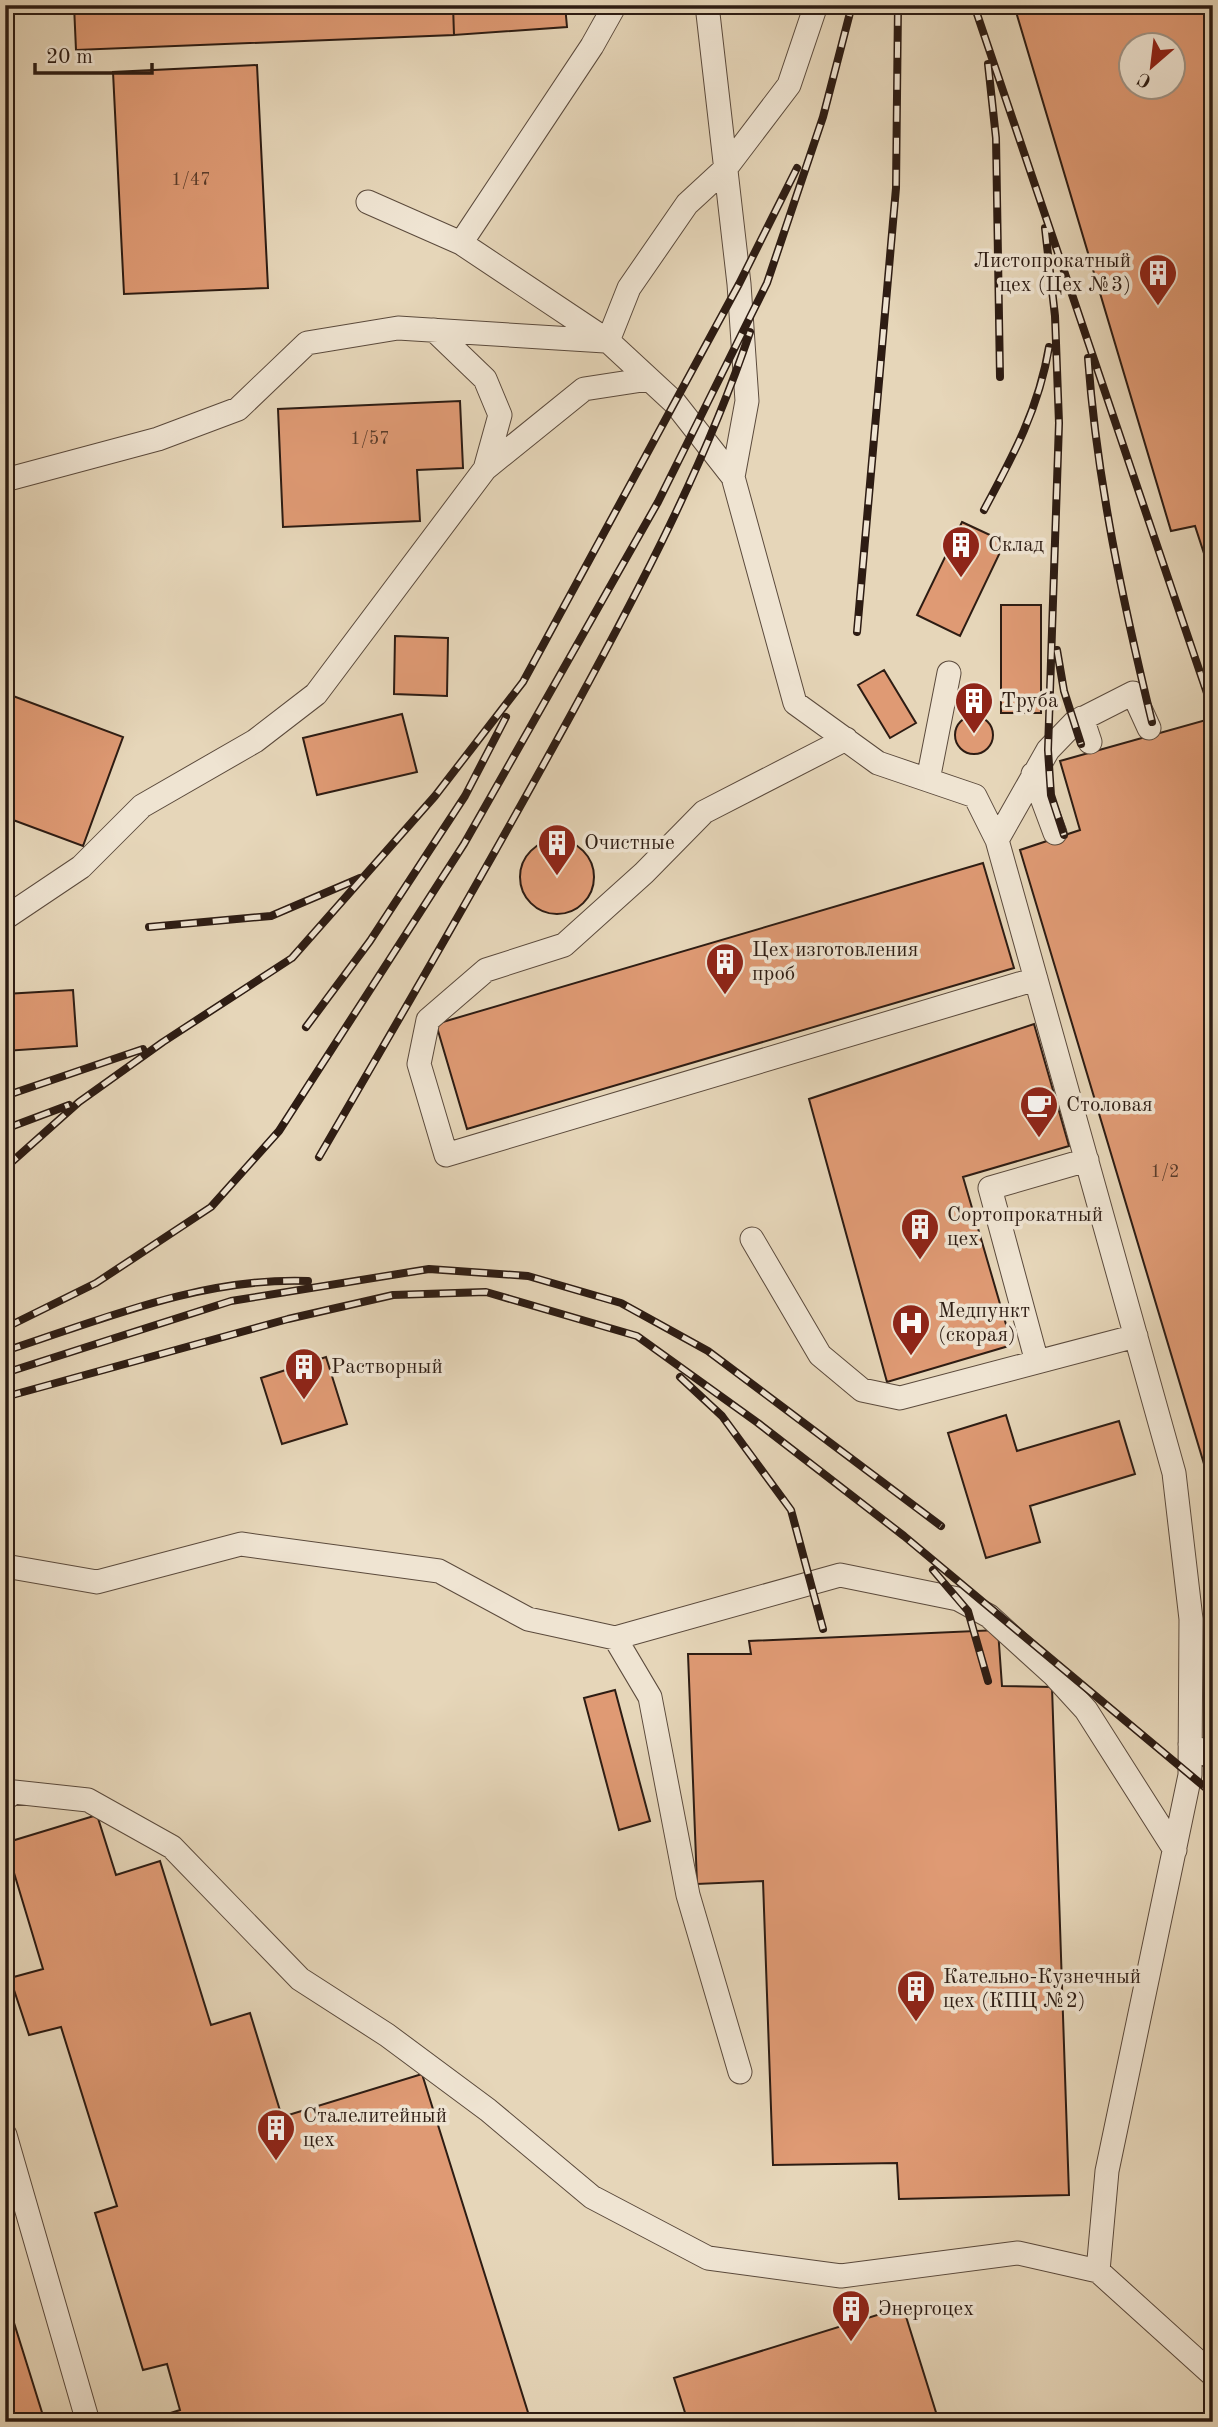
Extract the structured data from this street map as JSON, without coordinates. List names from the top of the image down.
{
  "places": {
    "building": [
      "Листопрокатный цех (Цех №3)",
      "Склад",
      "Труба",
      "Очистные",
      "Цех изготовления проб",
      "Сортопрокатный цех",
      "Растворный",
      "Кательно-Кузнечный цех (КПЦ №2)",
      "Сталелитейный цех",
      "Энергоцех"
    ],
    "cafe": ["Столовая"],
    "hospital": ["Медпункт (скорая)"]
  },
  "house_numbers": ["1/47", "1/57", "1/2"],
  "scale_bar": "20 m",
  "north": "bottom left"
}
